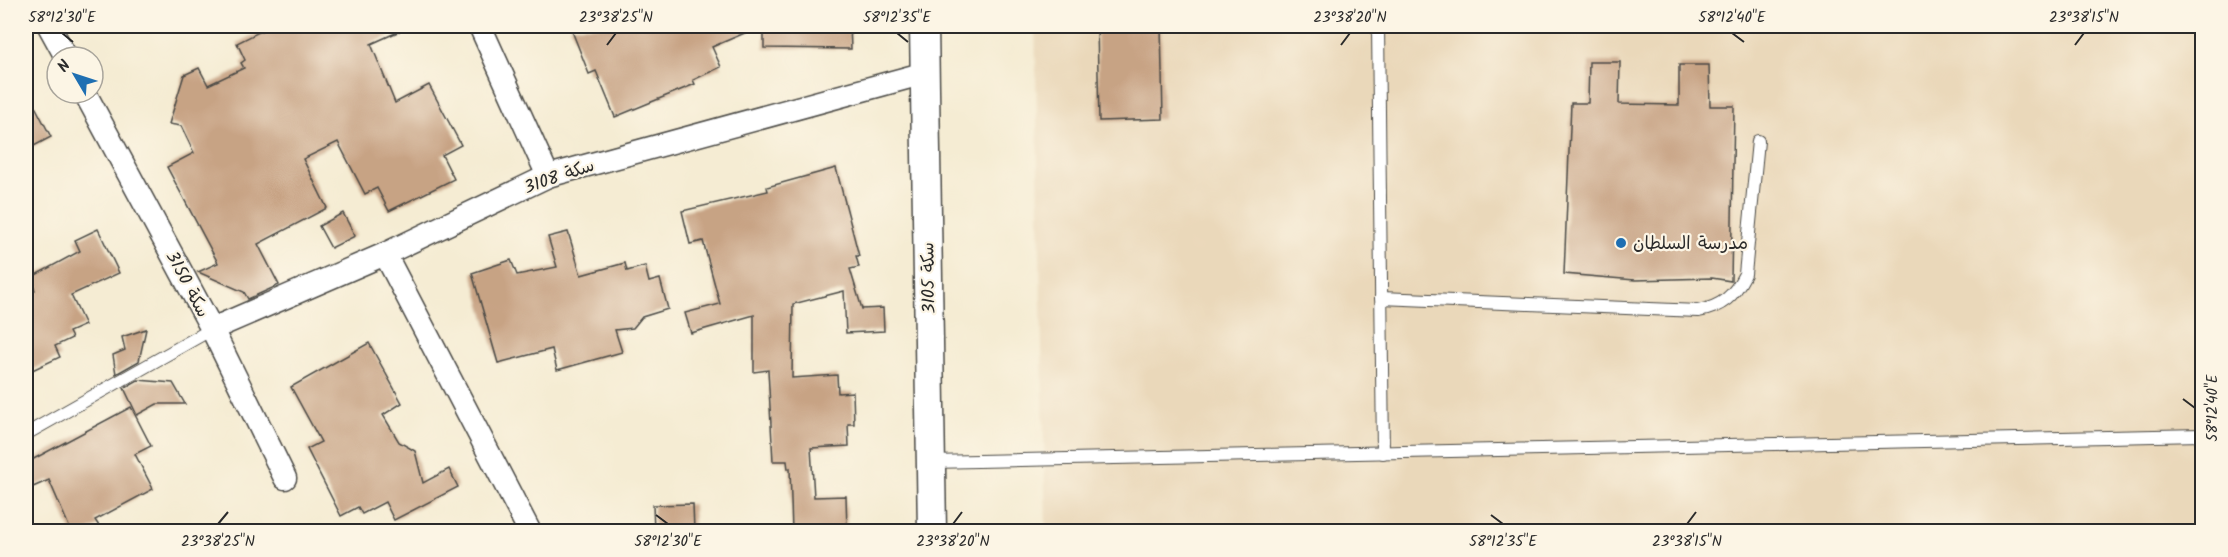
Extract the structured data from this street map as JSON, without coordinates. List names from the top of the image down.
{
  "streets": {
    "street": ["سكة 3108", "سكة 3105", "سكة 3150"]
  },
  "crossings": [
    ["سكة 3108", "سكة 3105"],
    ["سكة 3108", "سكة 3150"]
  ],
  "places": ["مدرسة السلطان"],
  "north": "top left",
  "coordinates": [
    "58°12'30\"E",
    "23°38'25\"N",
    "58°12'35\"E",
    "23°38'20\"N",
    "58°12'40\"E",
    "23°38'15\"N"
  ]
}
